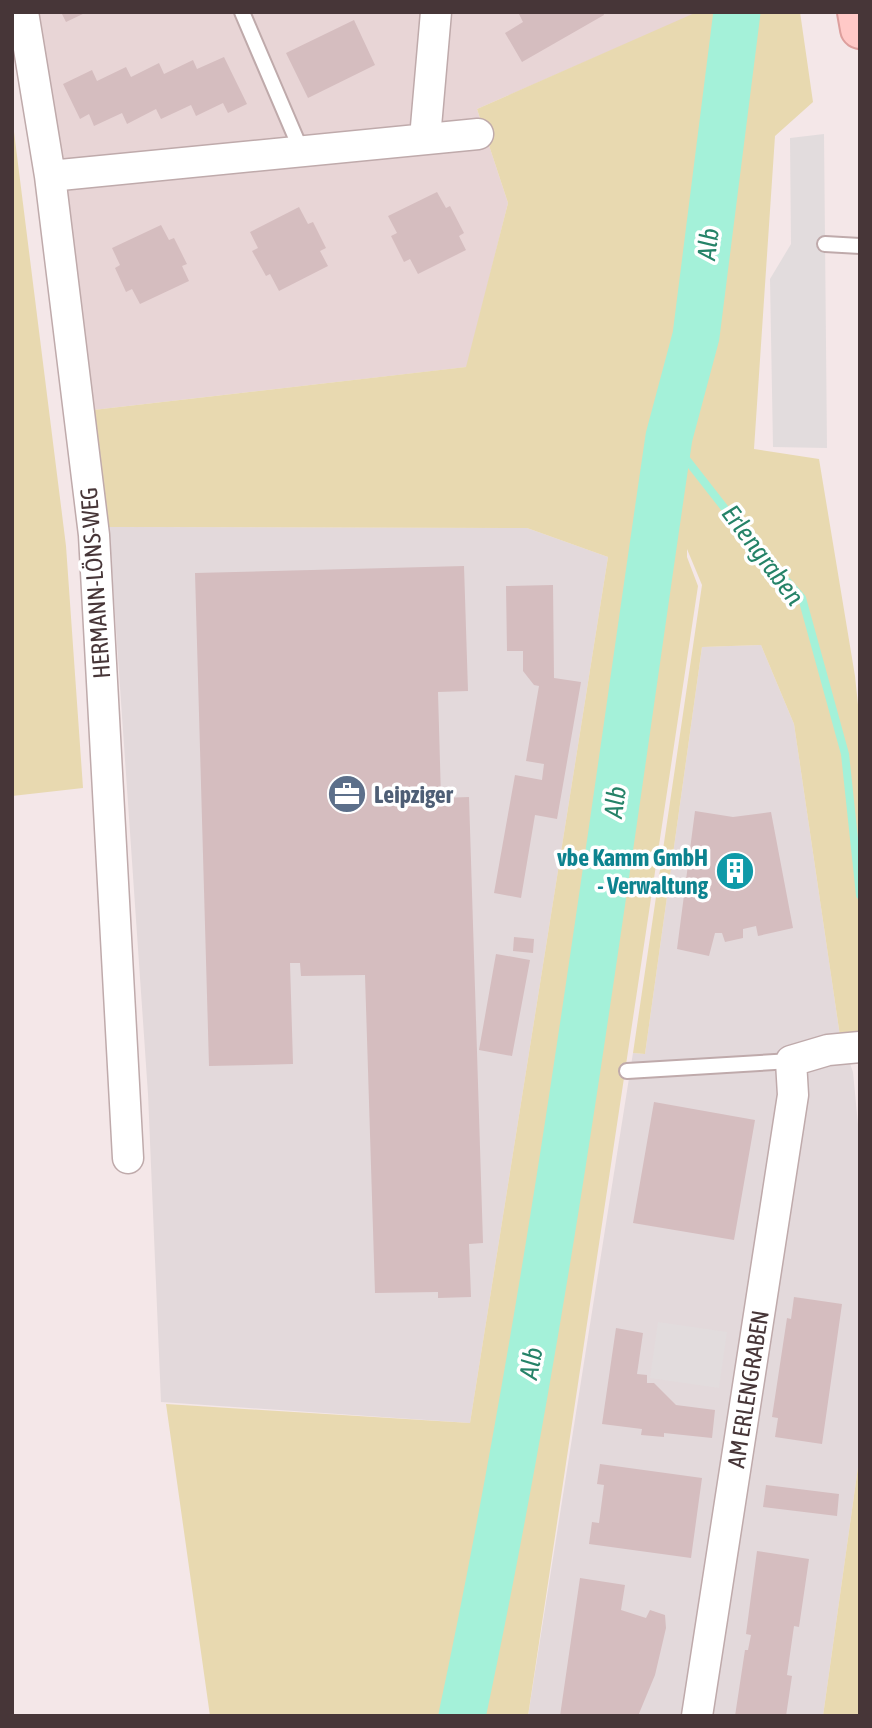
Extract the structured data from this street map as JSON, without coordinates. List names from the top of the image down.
{
  "streets": {
    "street": ["HERMANN-LÖNS-WEG", "AM ERLENGRABEN"]
  },
  "water": ["Alb", "Erlengraben"],
  "places": {
    "office": ["Leipziger"],
    "building": ["vbe Kamm GmbH - Verwaltung"]
  }
}
